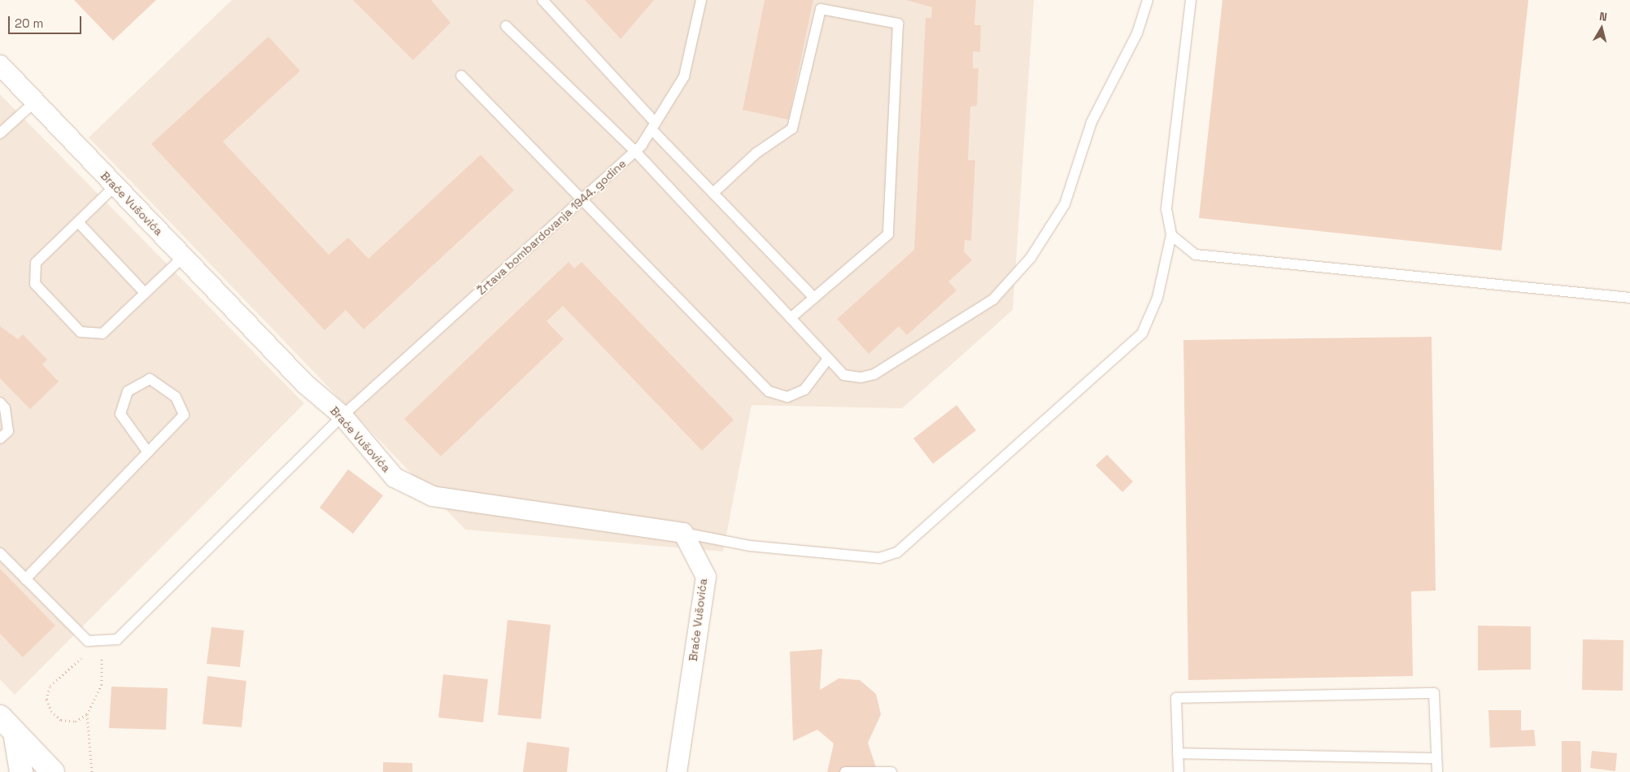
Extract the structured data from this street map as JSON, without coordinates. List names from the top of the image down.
{
  "streets": {
    "street": ["Braće Vušovića"],
    "lane": ["Žrtava bombardovanja 1944. godine"]
  },
  "crossings": [
    ["Braće Vušovića", "Žrtava bombardovanja 1944. godine"]
  ],
  "scale_bar": "20 m",
  "north": "top"
}
